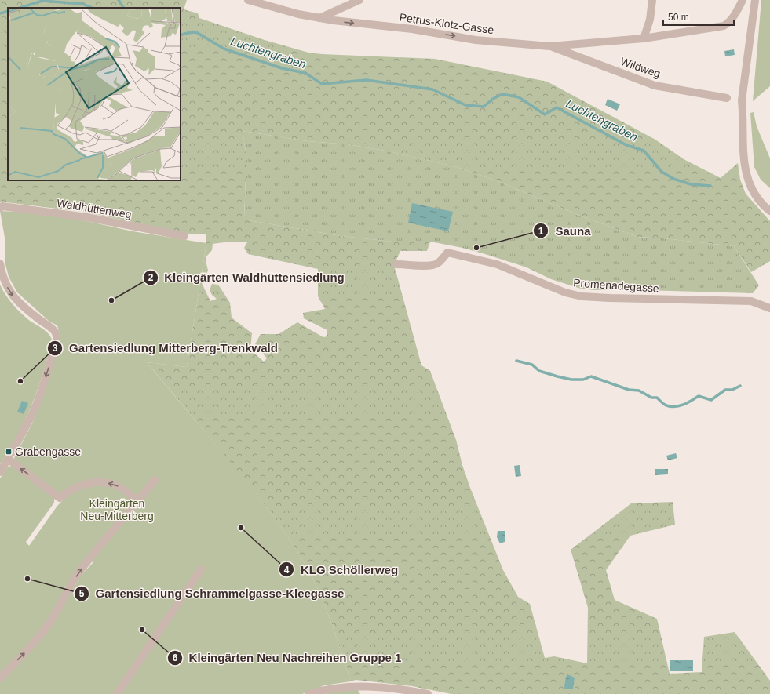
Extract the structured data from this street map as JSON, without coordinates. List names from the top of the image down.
{
  "streets": {
    "street": [
      "Petrus-Klotz-Gasse",
      "Wildweg",
      "Waldhüttenweg",
      "Promenadegasse"
    ]
  },
  "crossings": [
    ["Petrus-Klotz-Gasse", "Wildweg"]
  ],
  "one_way": ["Petrus-Klotz-Gasse"],
  "water": ["Luchtengraben"],
  "parks": ["Kleingärten Neu-Mitterberg"],
  "places": {
    "other": [
      "Sauna",
      "Kleingärten Waldhüttensiedlung",
      "Gartensiedlung Mitterberg-Trenkwald",
      "KLG Schöllerweg",
      "Gartensiedlung Schrammelgasse-Kleegasse",
      "Kleingärten Neu Nachreihen Gruppe 1"
    ],
    "transit": ["Grabengasse"]
  },
  "scale_bar": "50 m"
}
